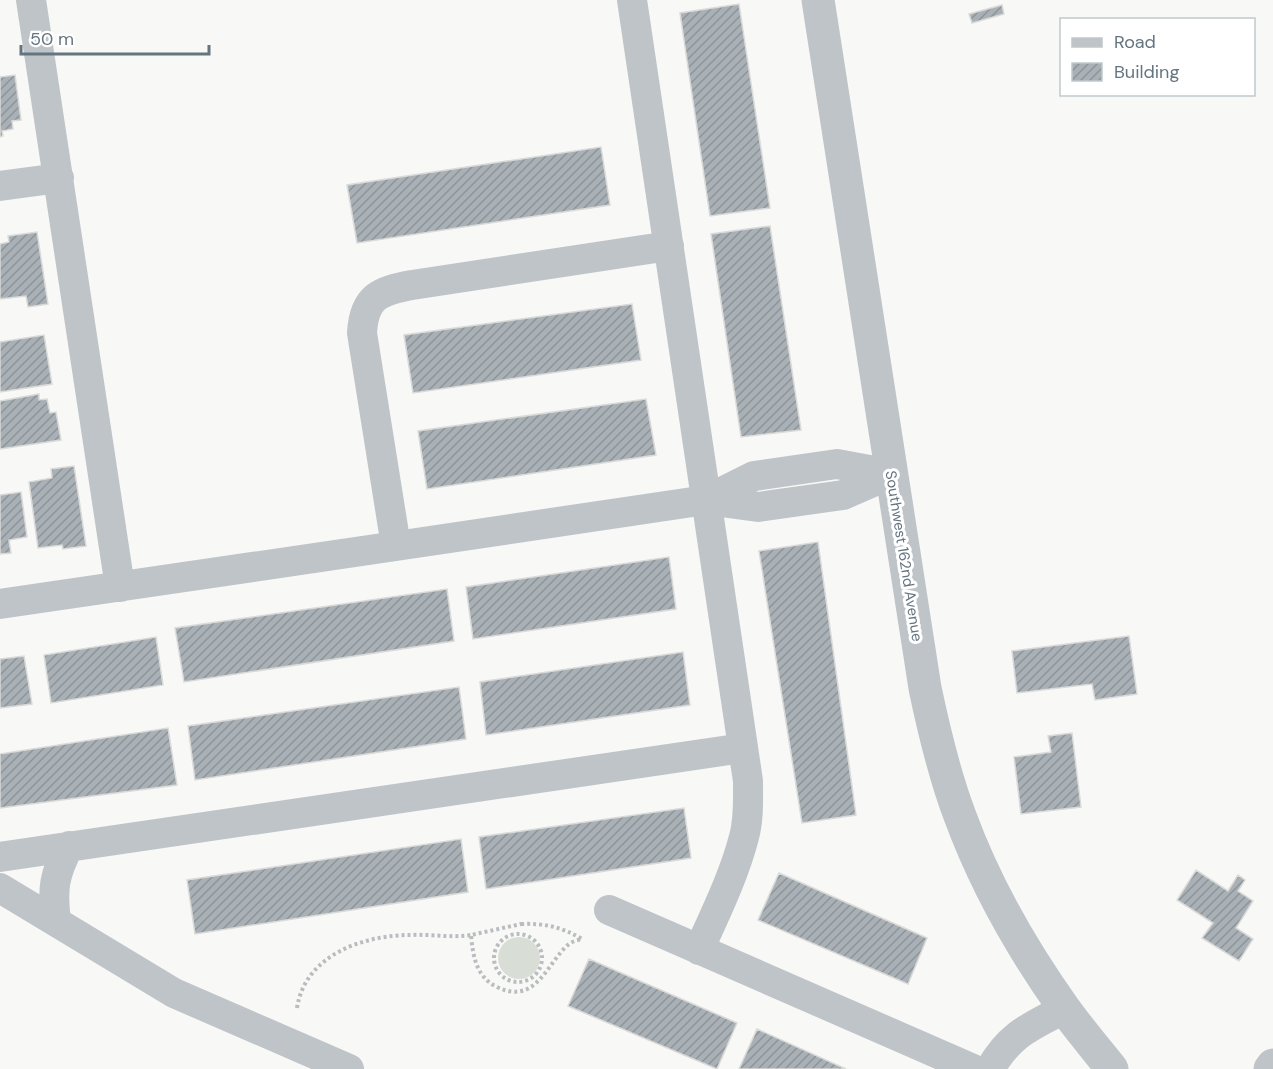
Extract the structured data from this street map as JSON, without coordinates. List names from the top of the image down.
{
  "streets": {
    "street": ["Southwest 162nd Avenue"]
  },
  "legend": ["Road", "Building"],
  "scale_bar": "50 m"
}
